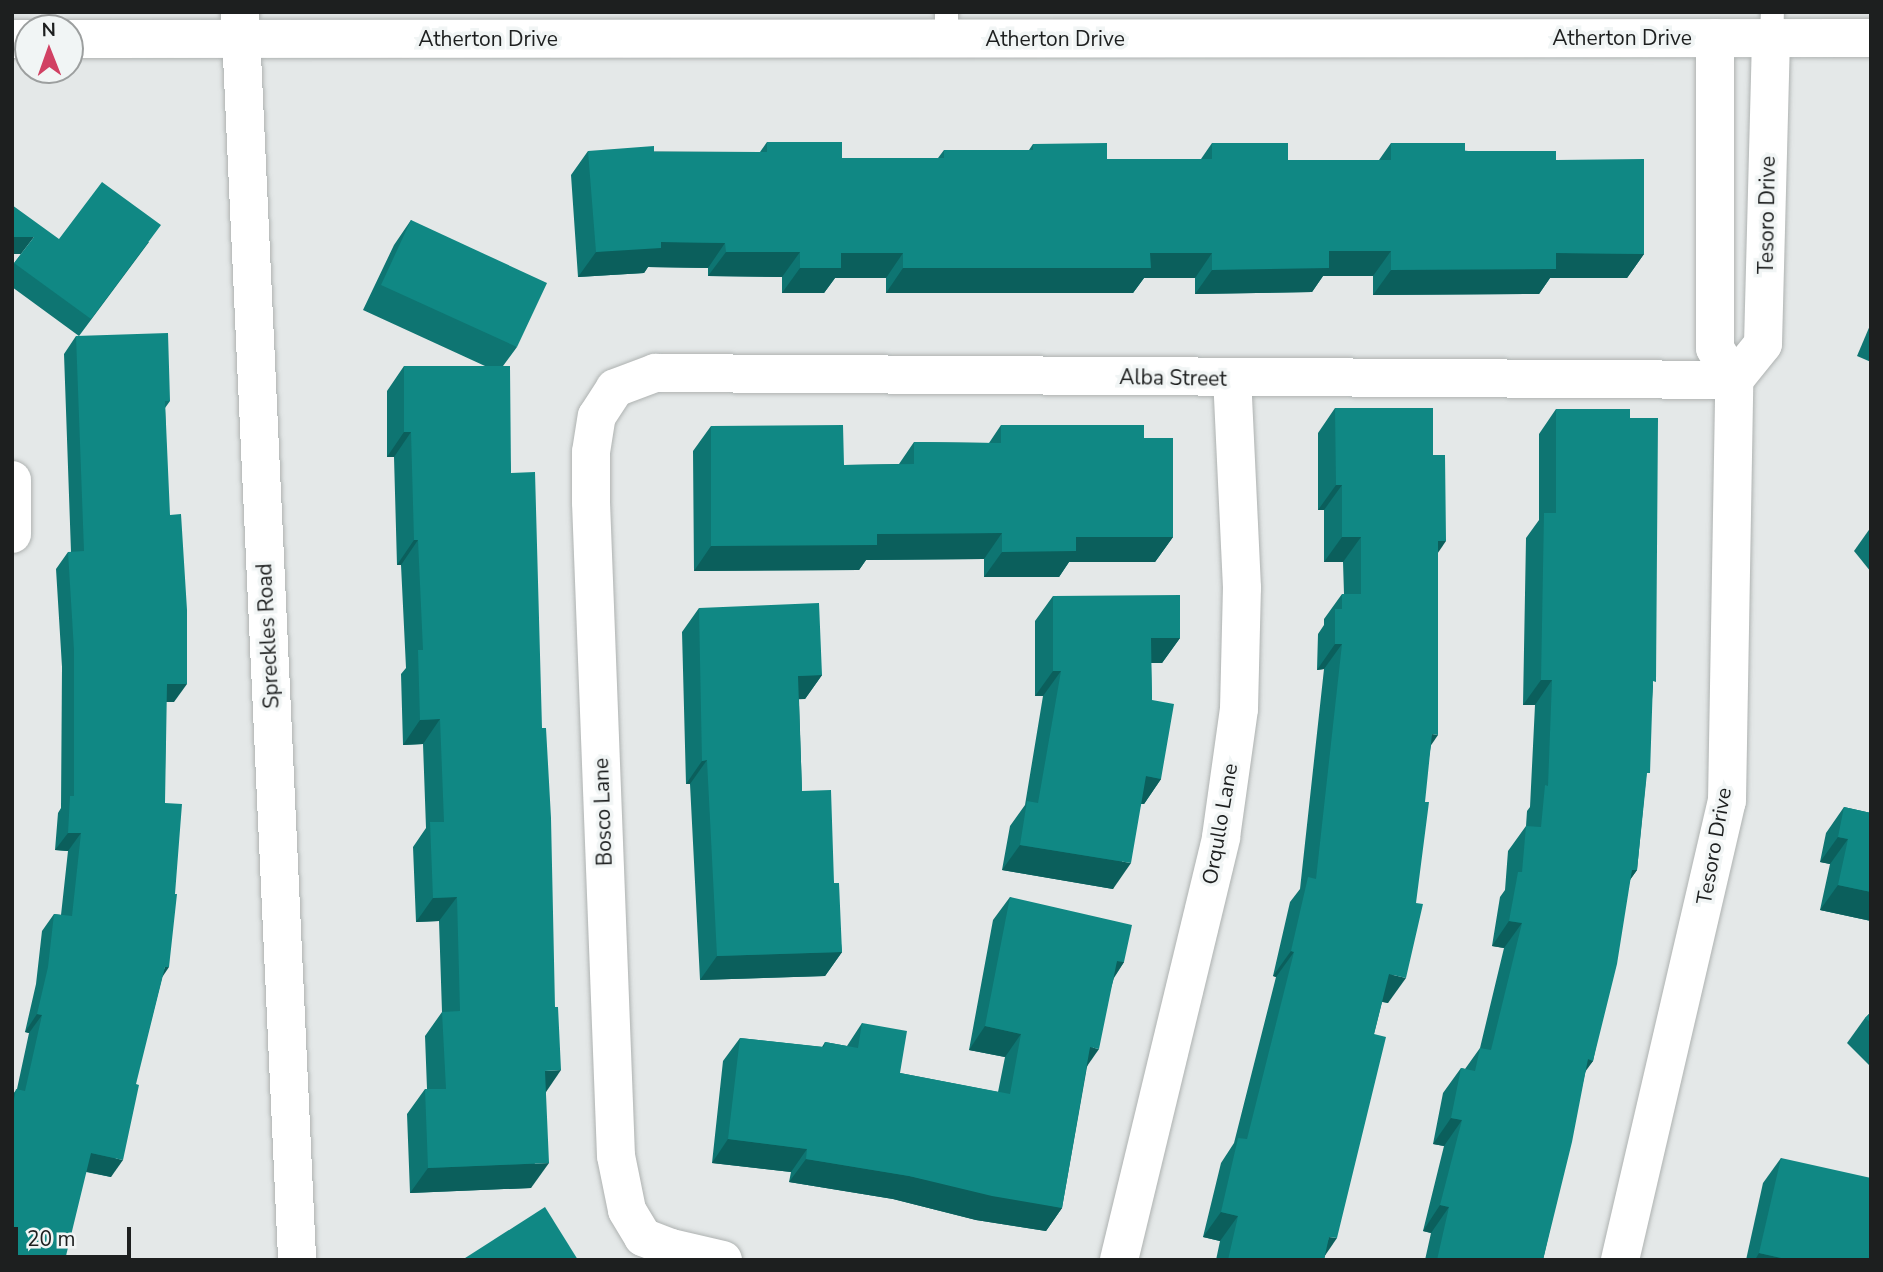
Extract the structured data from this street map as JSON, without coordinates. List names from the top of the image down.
{
  "streets": {
    "street": [
      "Atherton Drive",
      "Tesoro Drive",
      "Alba Street",
      "Spreckles Road",
      "Bosco Lane",
      "Orqullo Lane"
    ]
  },
  "crossings": [
    ["Atherton Drive", "Tesoro Drive"],
    ["Atherton Drive", "Spreckles Road"],
    ["Tesoro Drive", "Alba Street"],
    ["Alba Street", "Bosco Lane"],
    ["Alba Street", "Orqullo Lane"]
  ],
  "scale_bar": "20 m",
  "north": "top"
}
